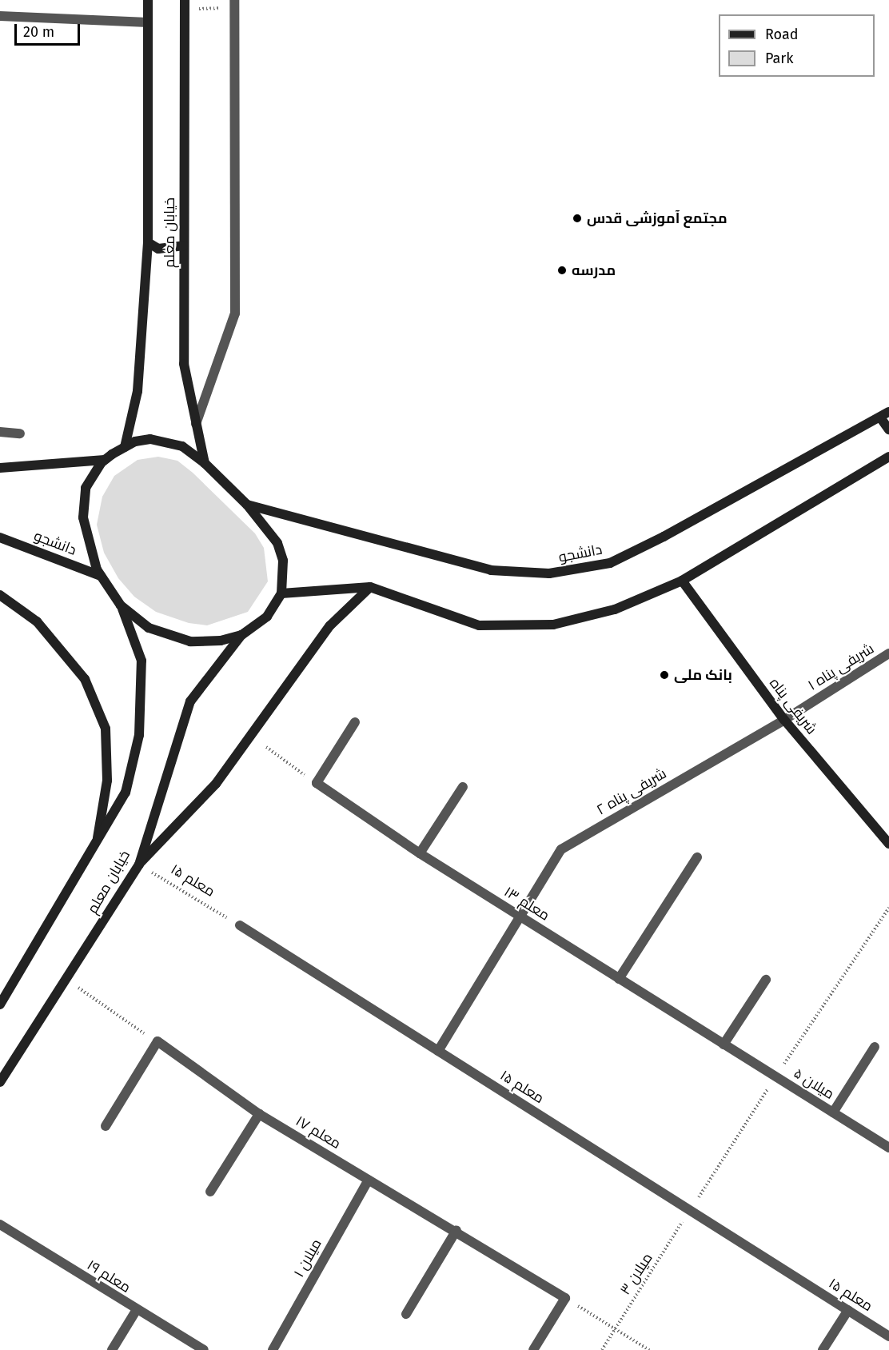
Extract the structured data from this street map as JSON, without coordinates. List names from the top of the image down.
{
  "streets": {
    "main road": ["خیابان معلم", "دانشجو", "شریفی پناه"],
    "street": [
      "شریفی پناه ۱",
      "شریفی پناه ۲",
      "معلم ۱۵",
      "معلم ۱۳",
      "میلان ۵",
      "معلم ۱۷",
      "میلان ۱",
      "معلم ۱۹"
    ],
    "path": ["میلان ۳"]
  },
  "crossings": [
    ["خیابان معلم", "معلم ۱۵"],
    ["شریفی پناه ۱", "شریفی پناه"],
    ["شریفی پناه ۱", "شریفی پناه ۲"],
    ["شریفی پناه", "شریفی پناه ۲"],
    ["شریفی پناه ۲", "معلم ۱۵"],
    ["شریفی پناه ۲", "معلم ۱۳"],
    ["معلم ۱۵", "میلان ۳"],
    ["معلم ۱۳", "میلان ۵"],
    ["میلان ۵", "میلان ۳"],
    ["معلم ۱۷", "میلان ۱"]
  ],
  "places": ["مجتمع آموزشی قدس", "مدرسه", "بانک ملی"],
  "legend": ["Road", "Park"],
  "scale_bar": "20 m"
}
